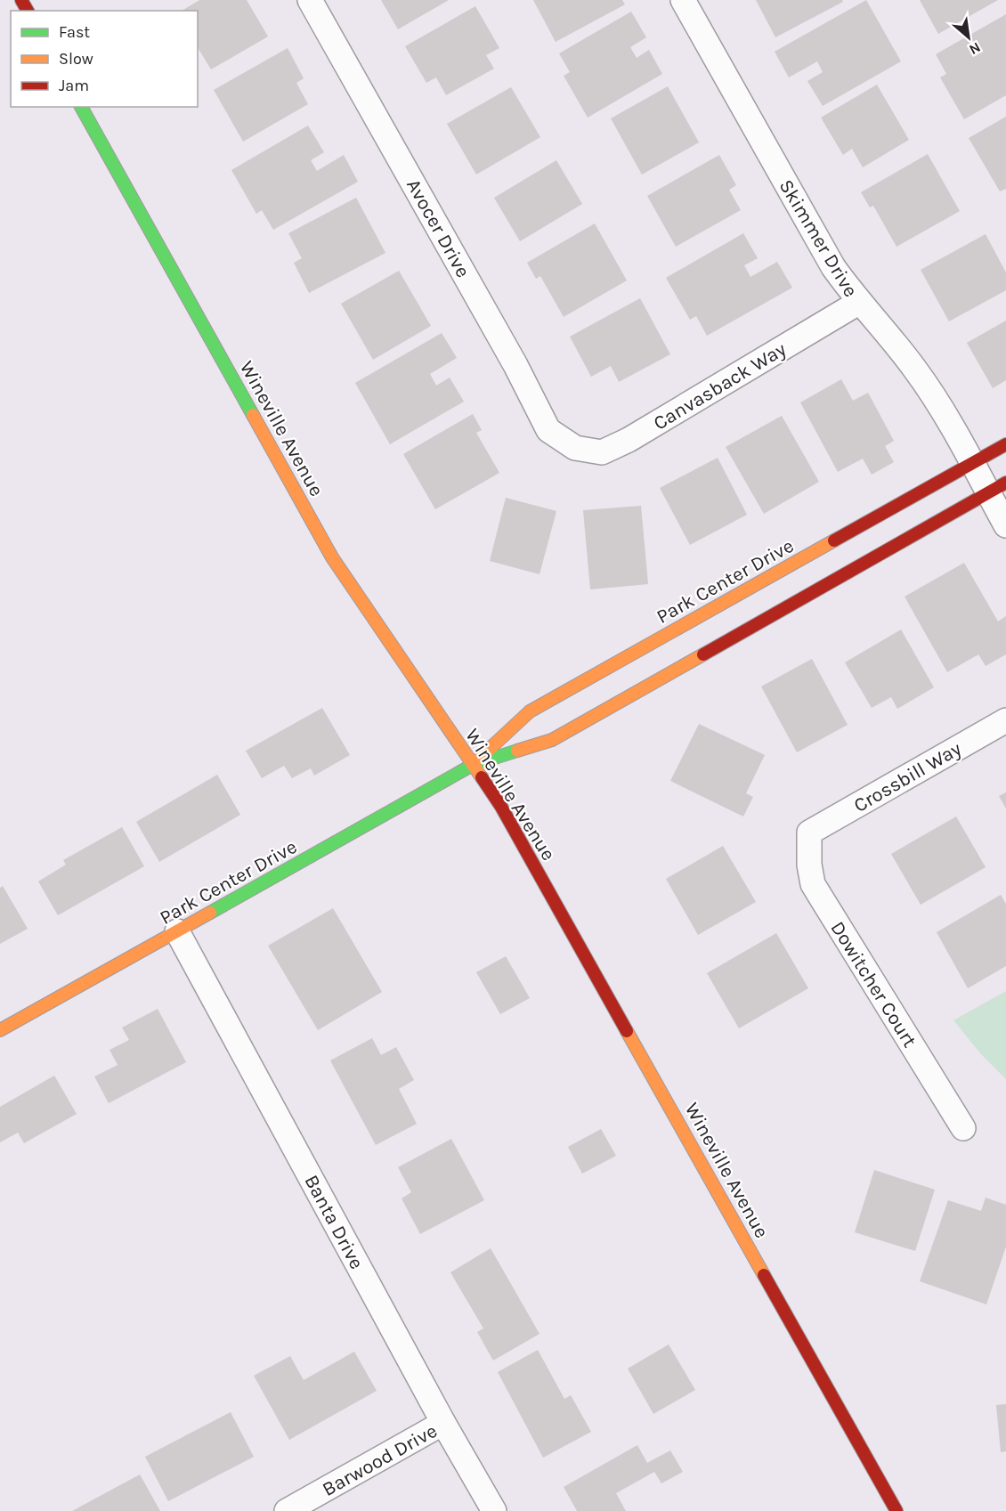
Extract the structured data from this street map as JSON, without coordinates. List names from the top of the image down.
{
  "streets": {
    "street": [
      "Avocer Drive",
      "Skimmer Drive",
      "Canvasback Way",
      "Wineville Avenue",
      "Park Center Drive",
      "Crossbill Way",
      "Dowitcher Court",
      "Banta Drive",
      "Barwood Drive"
    ]
  },
  "crossings": [
    ["Avocer Drive", "Canvasback Way"],
    ["Skimmer Drive", "Canvasback Way"],
    ["Skimmer Drive", "Park Center Drive"],
    ["Wineville Avenue", "Park Center Drive"],
    ["Park Center Drive", "Banta Drive"],
    ["Crossbill Way", "Dowitcher Court"],
    ["Banta Drive", "Barwood Drive"]
  ],
  "legend": ["Fast", "Slow", "Jam"],
  "north": "bottom right"
}
